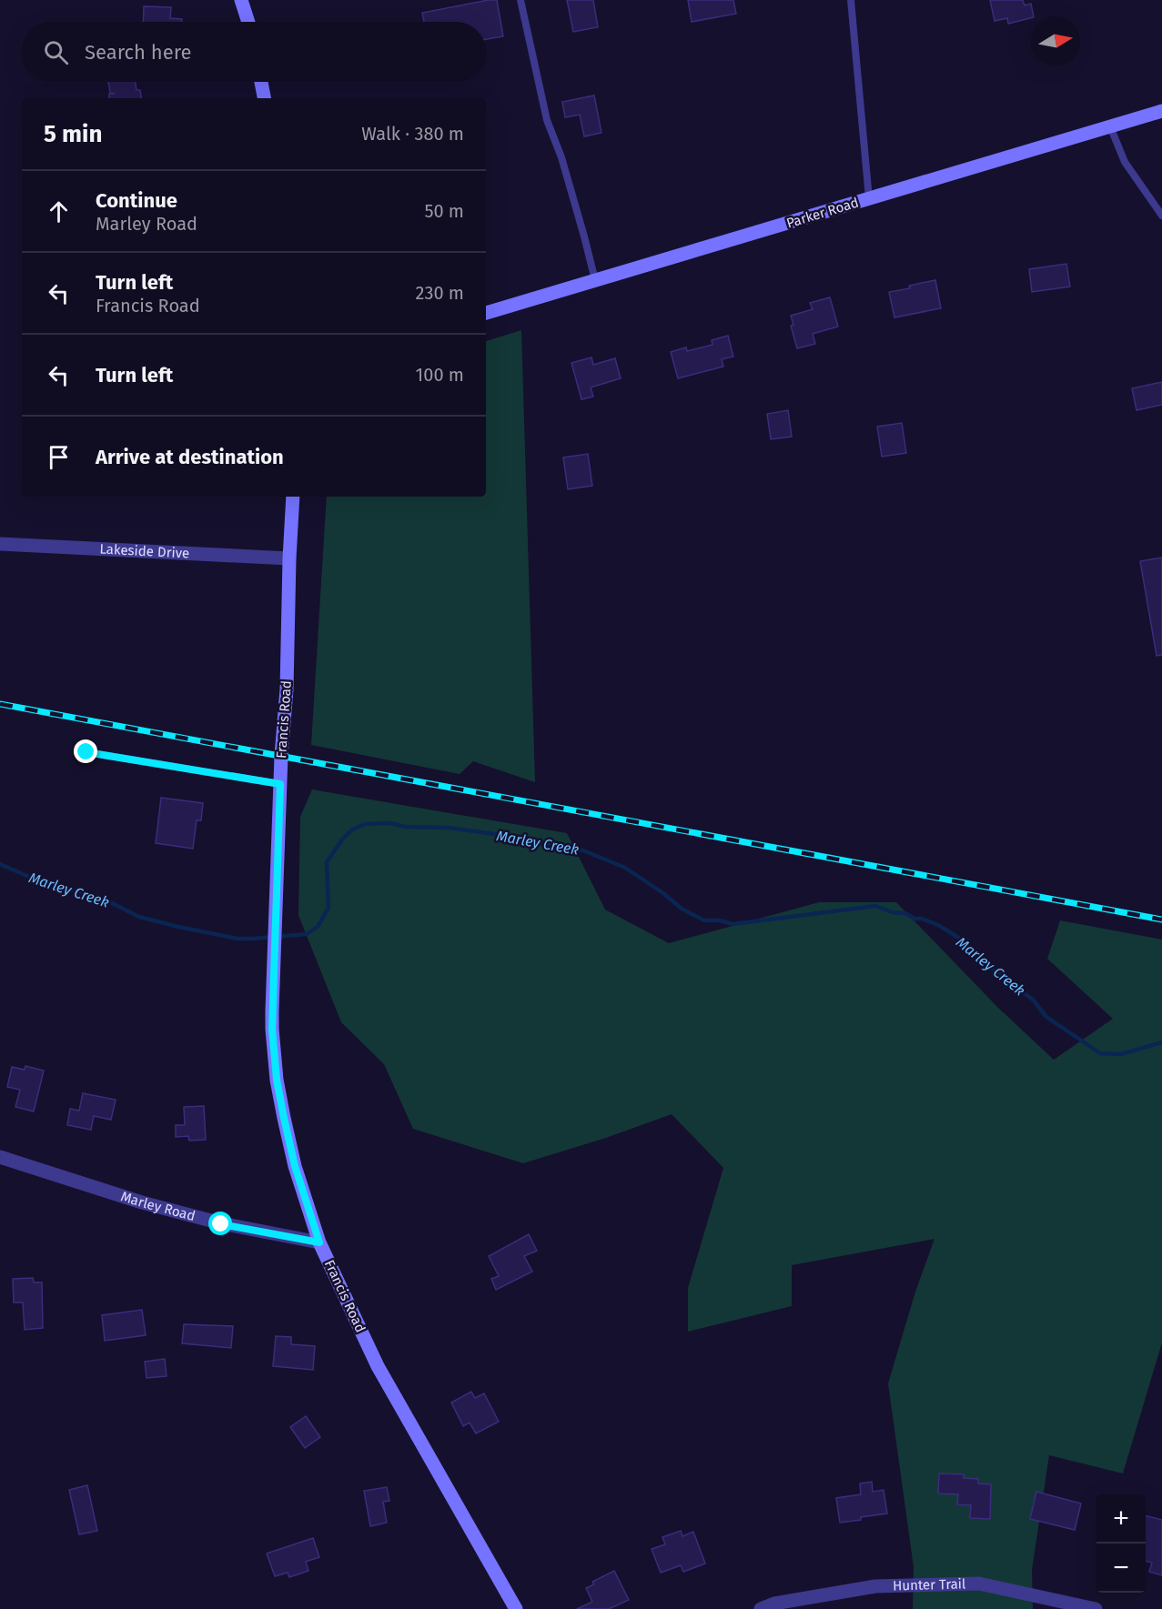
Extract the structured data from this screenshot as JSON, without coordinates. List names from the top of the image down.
{
  "streets": {
    "street": [
      "Parker Road",
      "Lakeside Drive",
      "Francis Road",
      "Marley Road",
      "Hunter Trail"
    ]
  },
  "crossings": [
    ["Lakeside Drive", "Francis Road"],
    ["Francis Road", "Marley Road"]
  ],
  "water": ["Marley Creek"],
  "north": "right",
  "page": {
    "search": "Search here",
    "heading": ["5 min", "Walk · 380 m"],
    "list": [
      ["Continue", "Marley Road", "50 m"],
      ["Turn left", "Francis Road", "230 m"],
      ["Turn left", "100 m"],
      "Arrive at destination"
    ],
    "map_buttons": ["+", "−"]
  }
}
